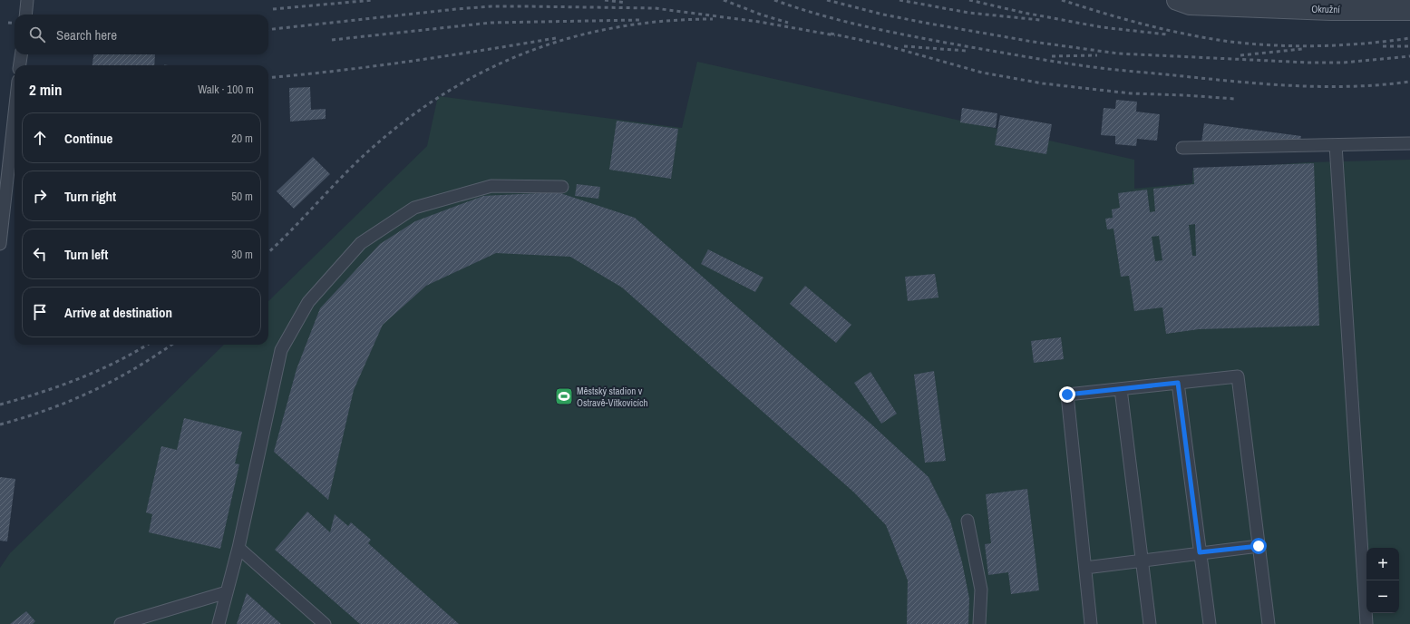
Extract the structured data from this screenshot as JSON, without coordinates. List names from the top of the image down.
{
  "streets": {
    "street": ["Okružní"]
  },
  "places": {
    "sports": ["Městský stadion v Ostravě-Vítkovicích"]
  },
  "page": {
    "search": "Search here",
    "heading": ["2 min", "Walk · 100 m"],
    "list": [
      ["Continue", "20 m"],
      ["Turn right", "50 m"],
      ["Turn left", "30 m"],
      "Arrive at destination"
    ],
    "map_buttons": ["+", "−"]
  }
}
